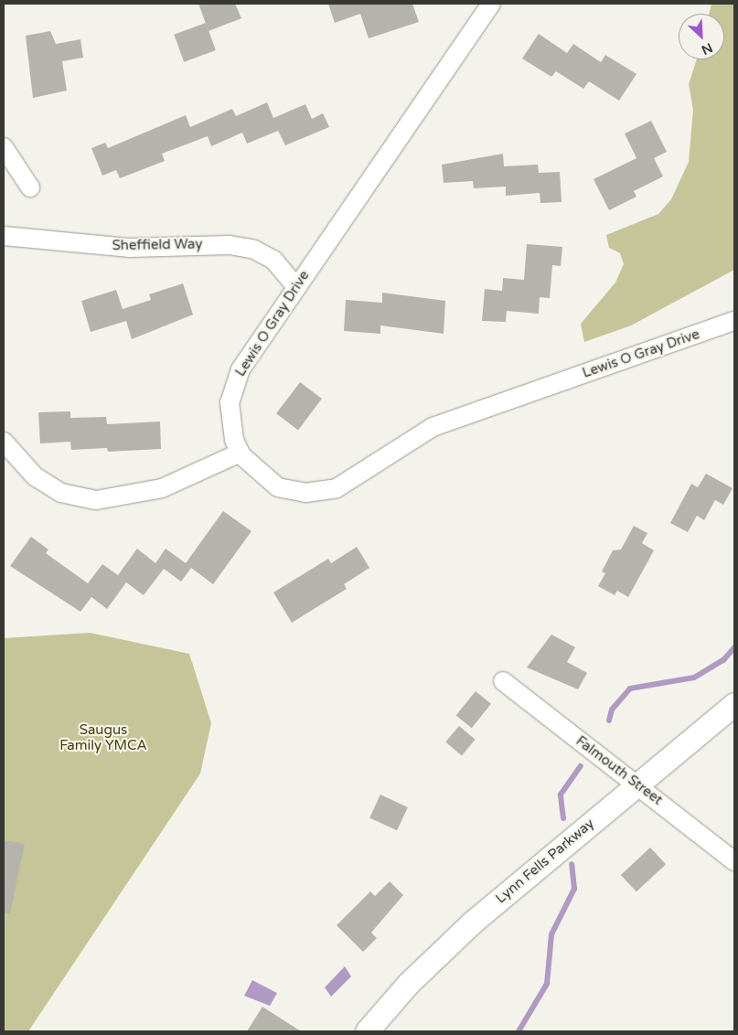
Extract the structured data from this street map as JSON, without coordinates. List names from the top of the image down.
{
  "streets": {
    "main road": ["Lynn Fells Parkway"],
    "street": ["Sheffield Way", "Lewis O Gray Drive", "Falmouth Street"]
  },
  "crossings": [
    ["Sheffield Way", "Lewis O Gray Drive"],
    ["Falmouth Street", "Lynn Fells Parkway"]
  ],
  "parks": ["Saugus Family YMCA"],
  "north": "bottom right"
}
